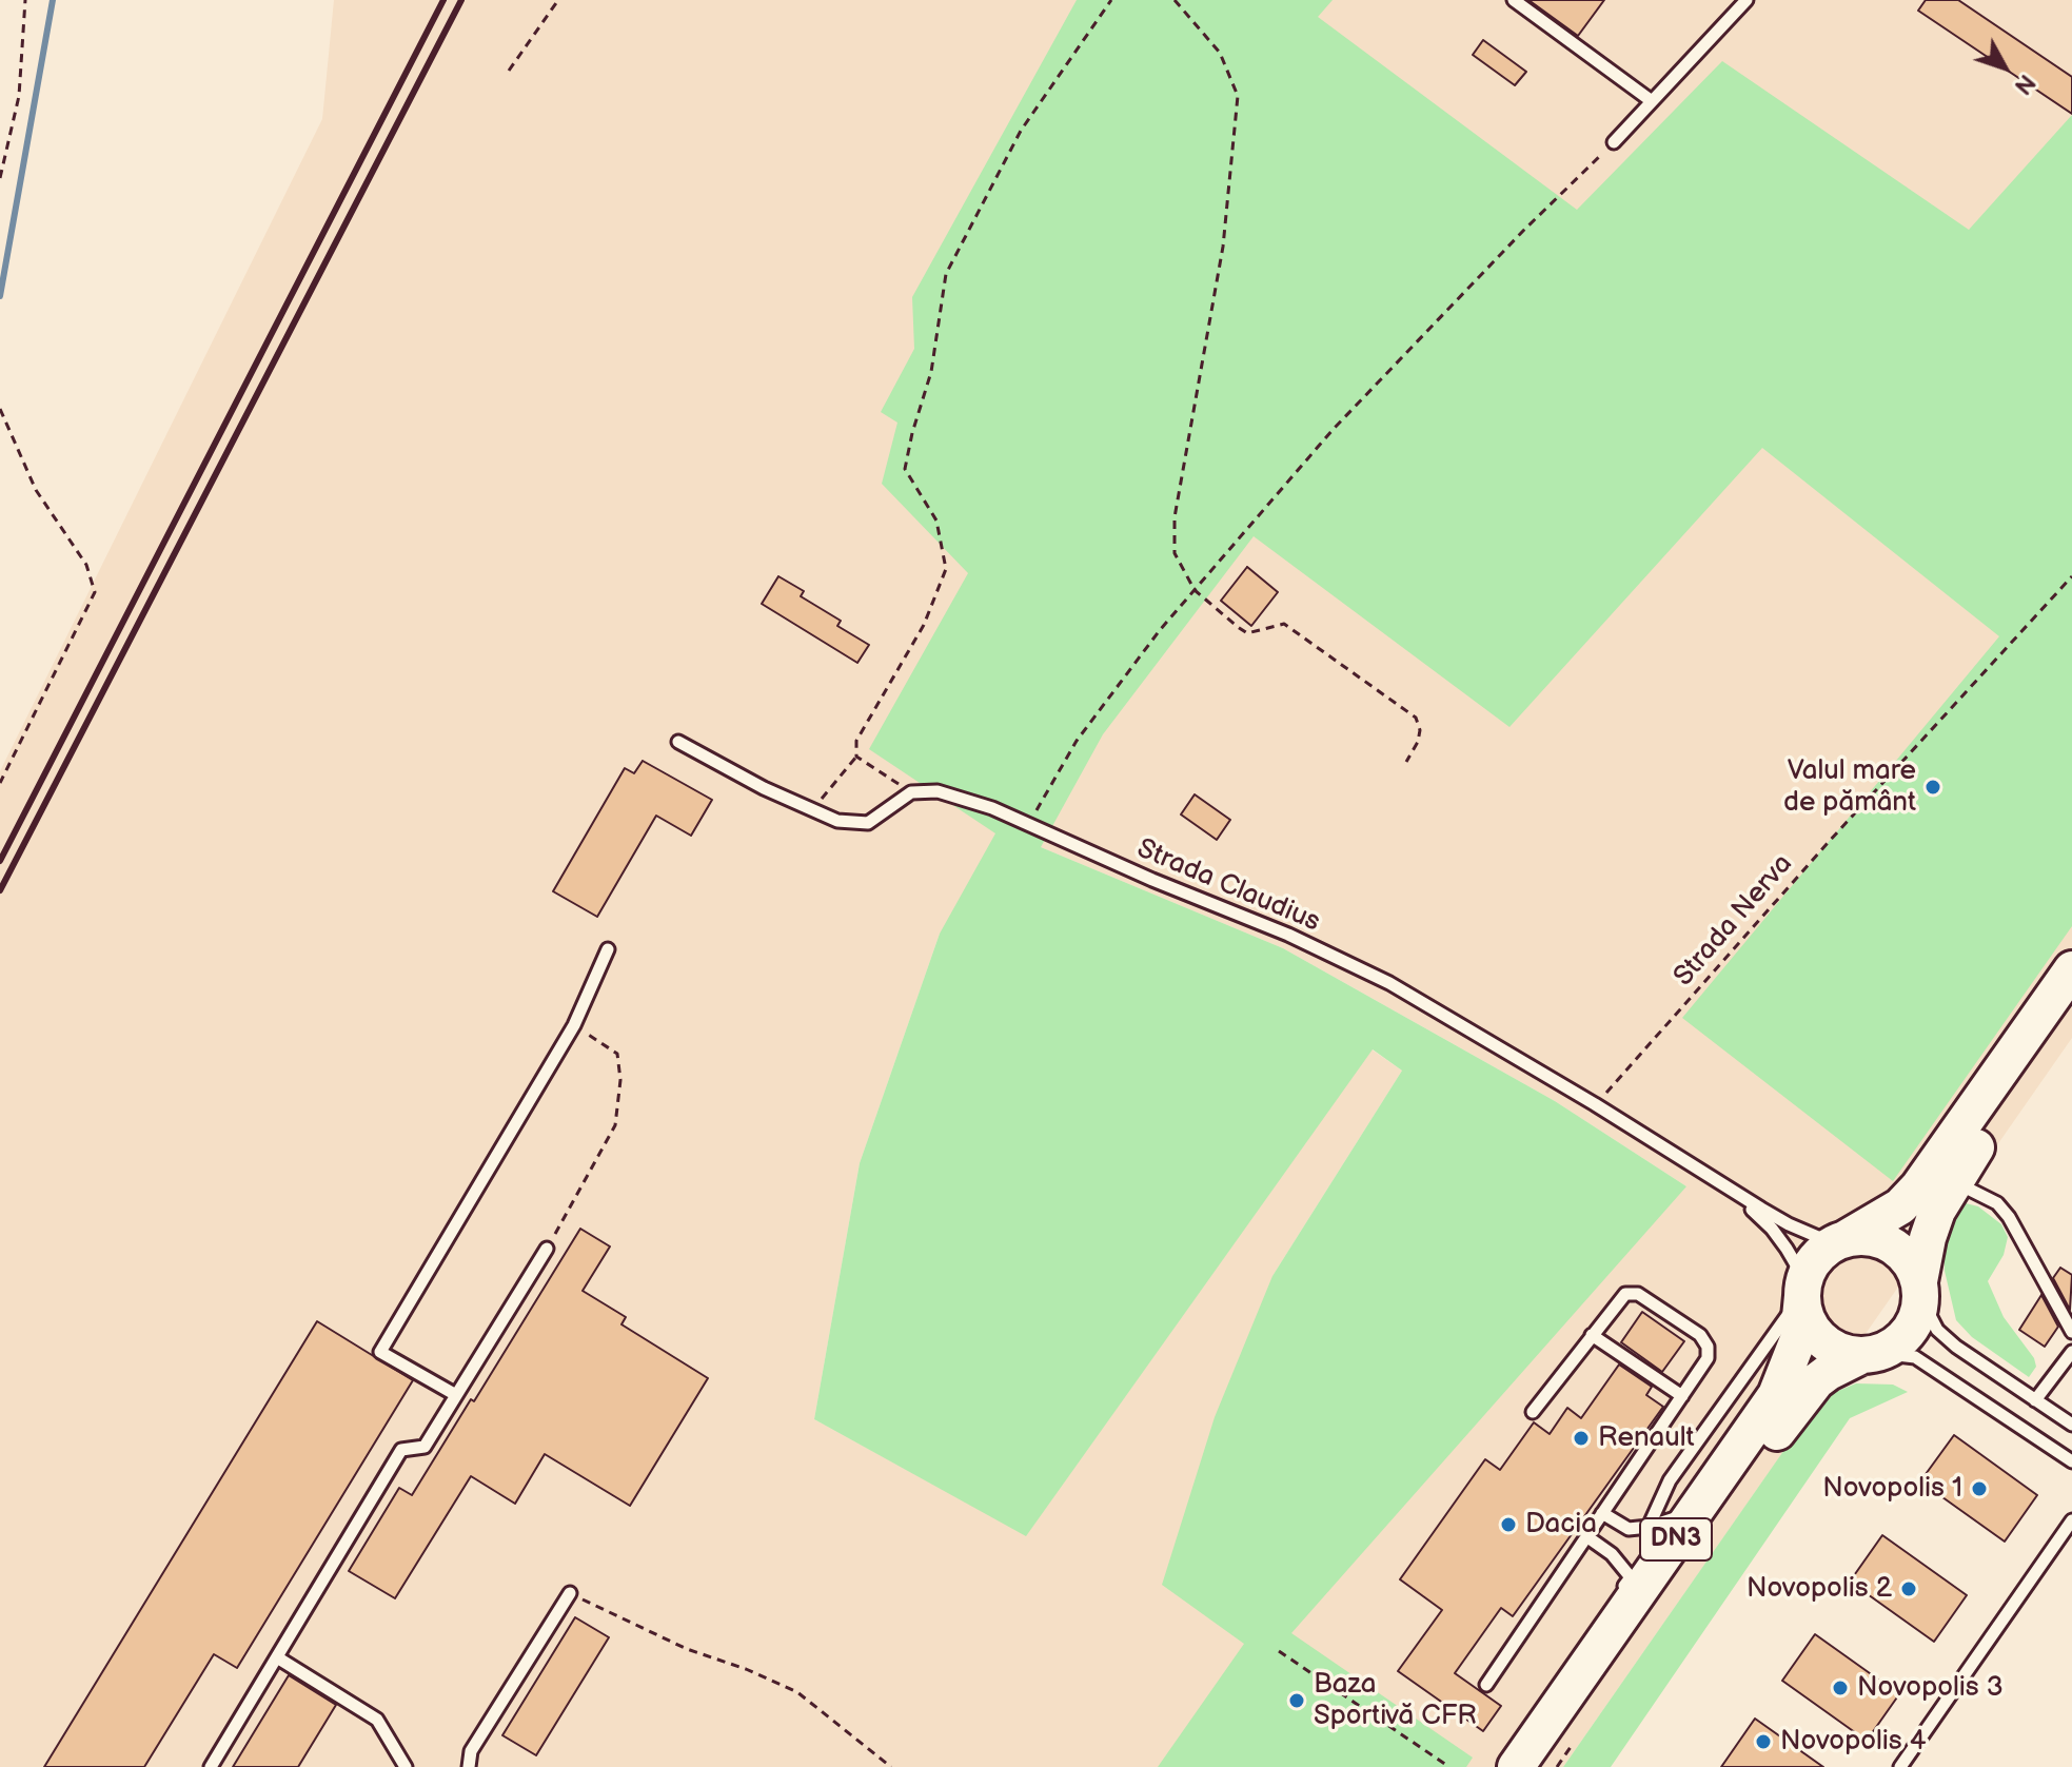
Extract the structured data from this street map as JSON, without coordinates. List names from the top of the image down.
{
  "streets": {
    "main road": ["DN3"],
    "lane": ["Strada Claudius"],
    "path": ["Strada Nerva"]
  },
  "crossings": [
    ["Strada Claudius", "Strada Nerva"],
    ["Strada Claudius", "DN3"]
  ],
  "places": [
    "Valul mare de pământ",
    "Renault",
    "Novopolis 1",
    "Dacia",
    "Novopolis 2",
    "Novopolis 3",
    "Baza Sportivă CFR",
    "Novopolis 4"
  ],
  "north": "bottom right"
}
